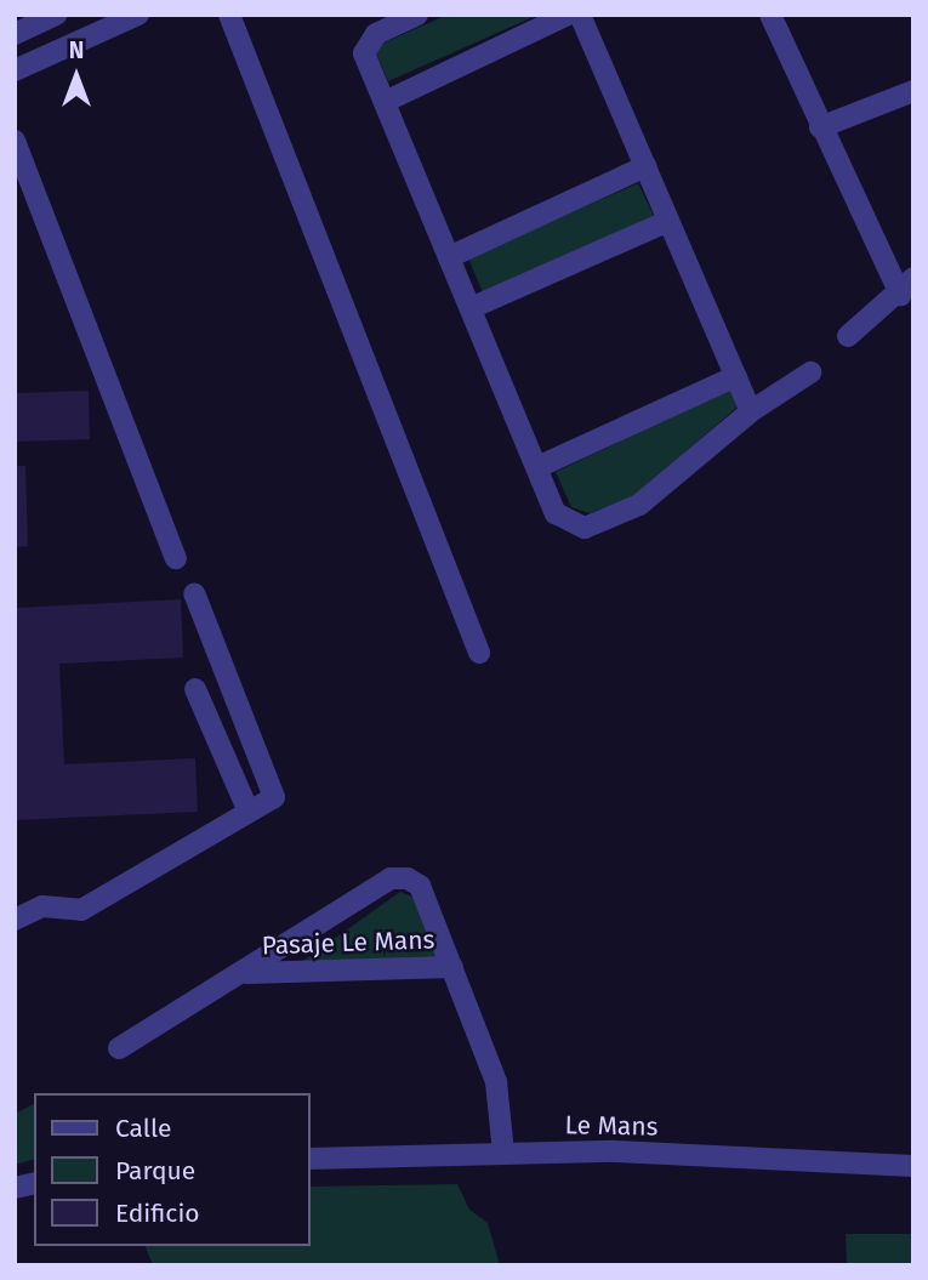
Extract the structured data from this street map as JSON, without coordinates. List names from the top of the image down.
{
  "streets": {
    "street": ["Pasaje Le Mans", "Le Mans"]
  },
  "crossings": [
    ["Pasaje Le Mans", "Le Mans"]
  ],
  "legend": ["Calle", "Parque", "Edificio"],
  "north": "top"
}
